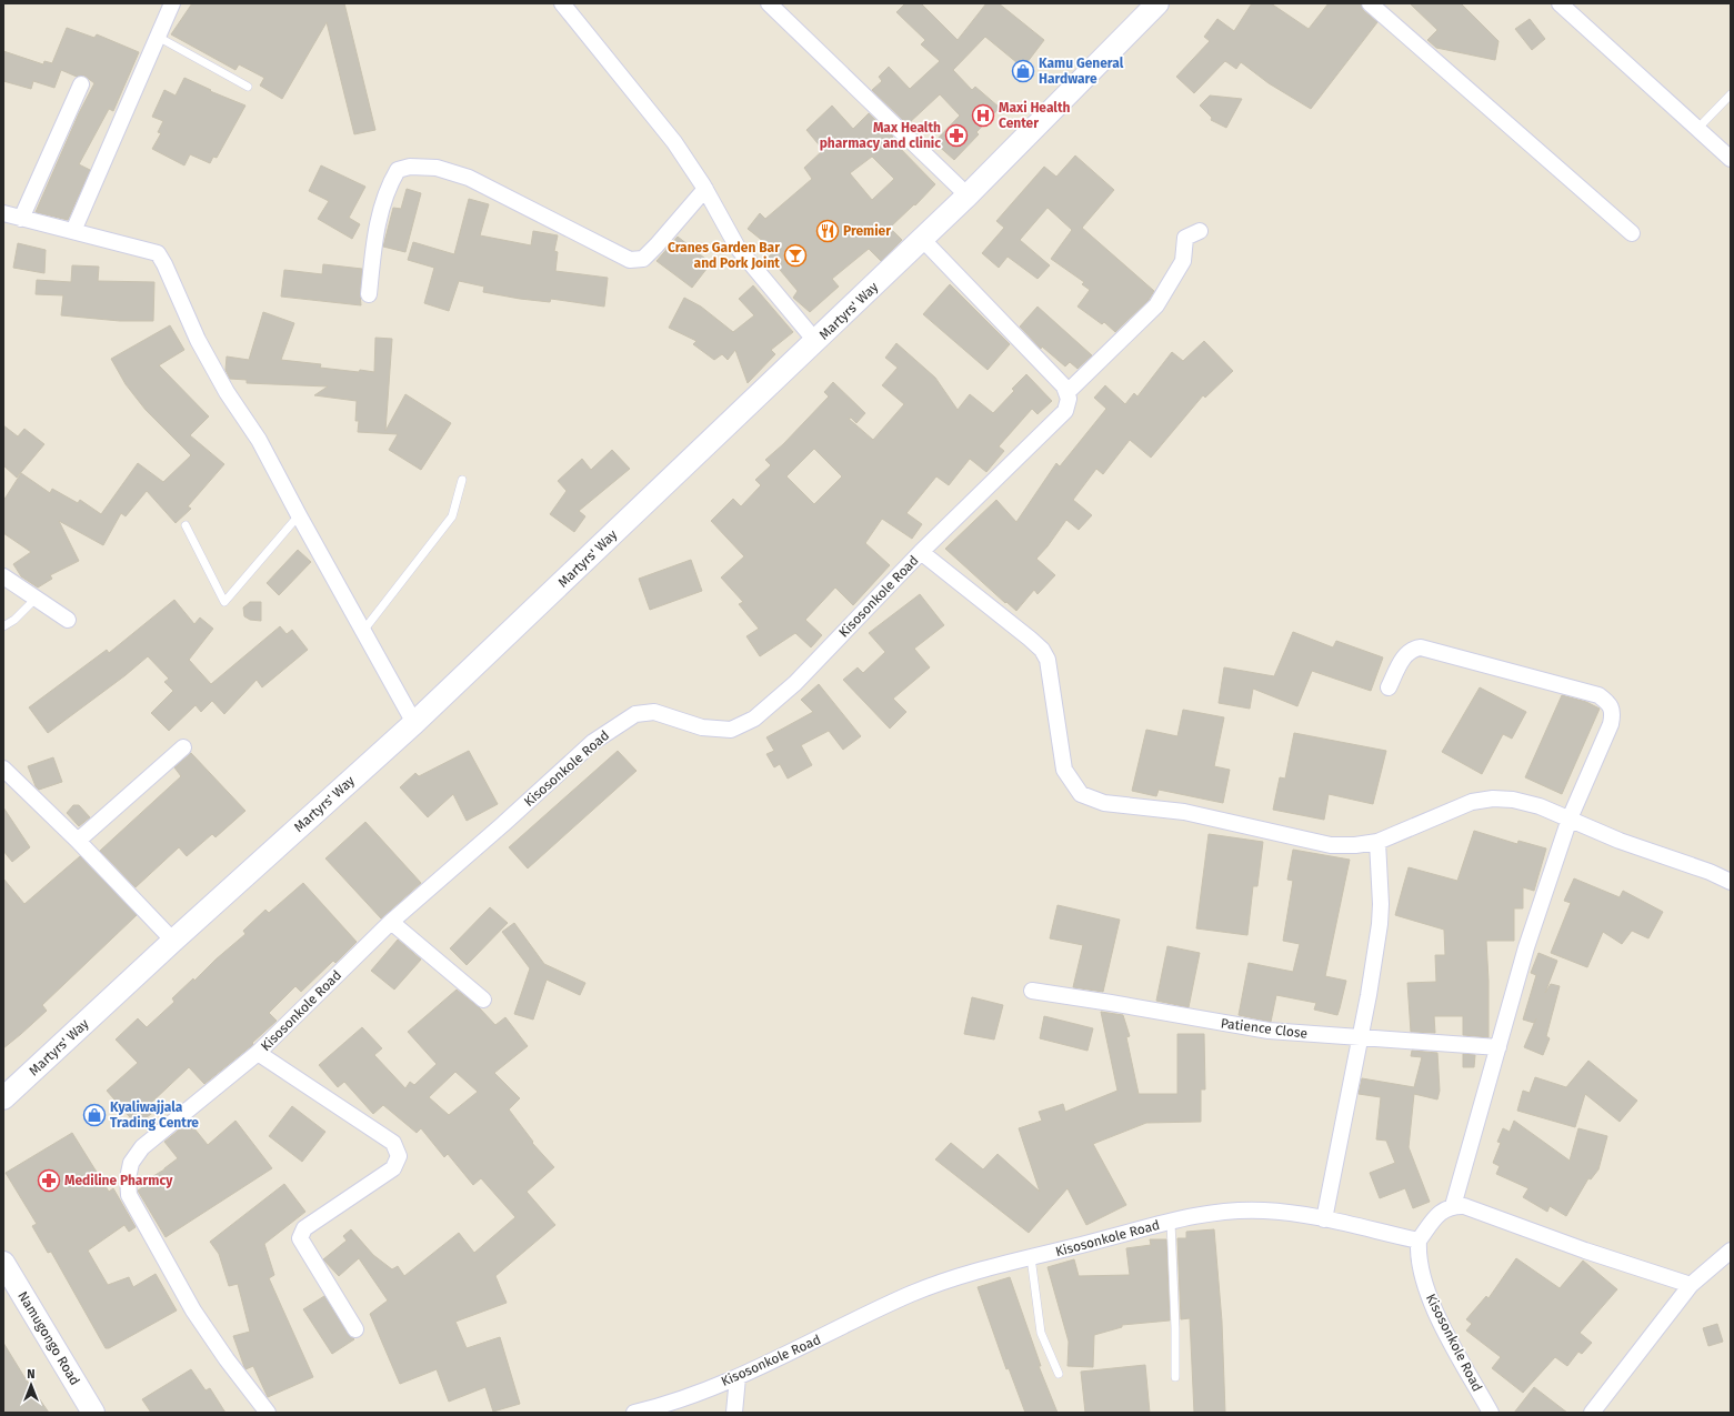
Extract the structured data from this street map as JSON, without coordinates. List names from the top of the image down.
{
  "streets": {
    "main road": ["Martyrs' Way", "Namugongo Road"],
    "street": ["Kisosonkole Road", "Patience Close"]
  },
  "places": {
    "shop": ["Kamu General Hardware", "Kyaliwajjala Trading Centre"],
    "hospital": ["Maxi Health Center"],
    "pharmacy": ["Max Health pharmacy and clinic", "Mediline Pharmcy"],
    "restaurant": ["Premier"],
    "bar": ["Cranes Garden Bar and Pork Joint"]
  },
  "north": "top"
}
